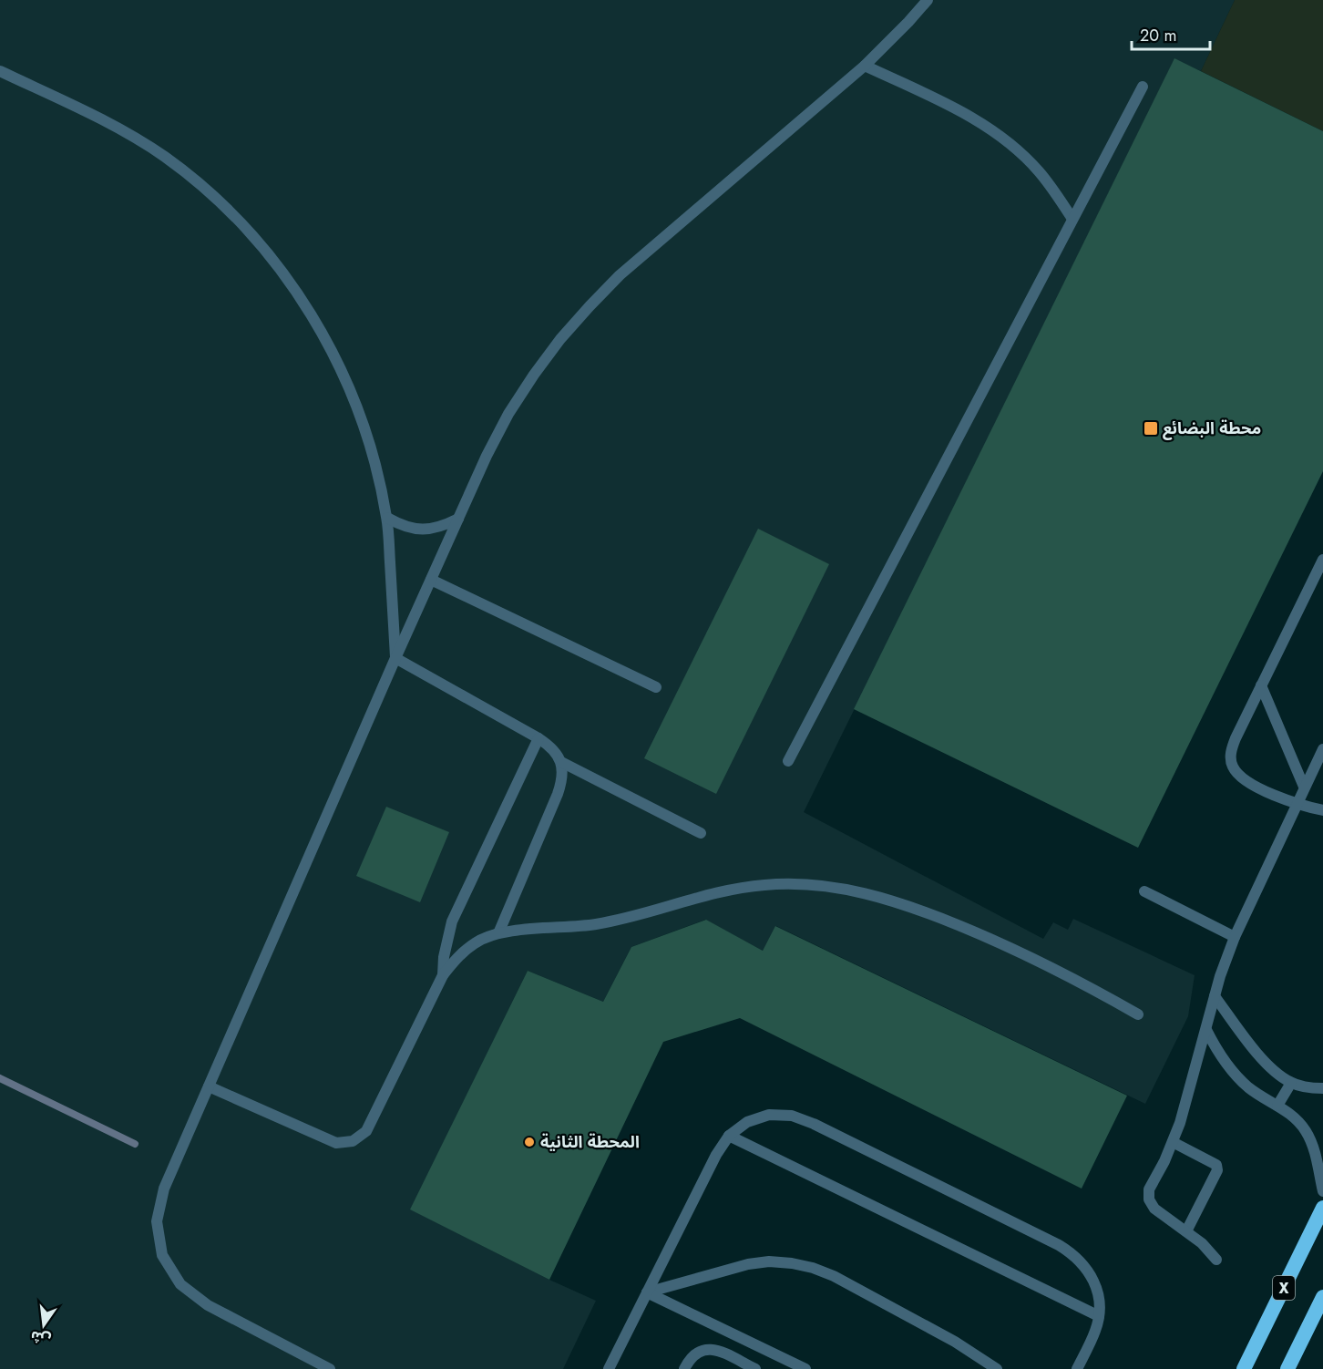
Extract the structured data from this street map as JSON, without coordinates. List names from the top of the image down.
{
  "streets": {
    "highway": ["X"]
  },
  "places": {
    "transit": ["محطة البضائع"],
    "other": ["المحطة الثانية"]
  },
  "scale_bar": "20 m",
  "north": "bottom"
}
